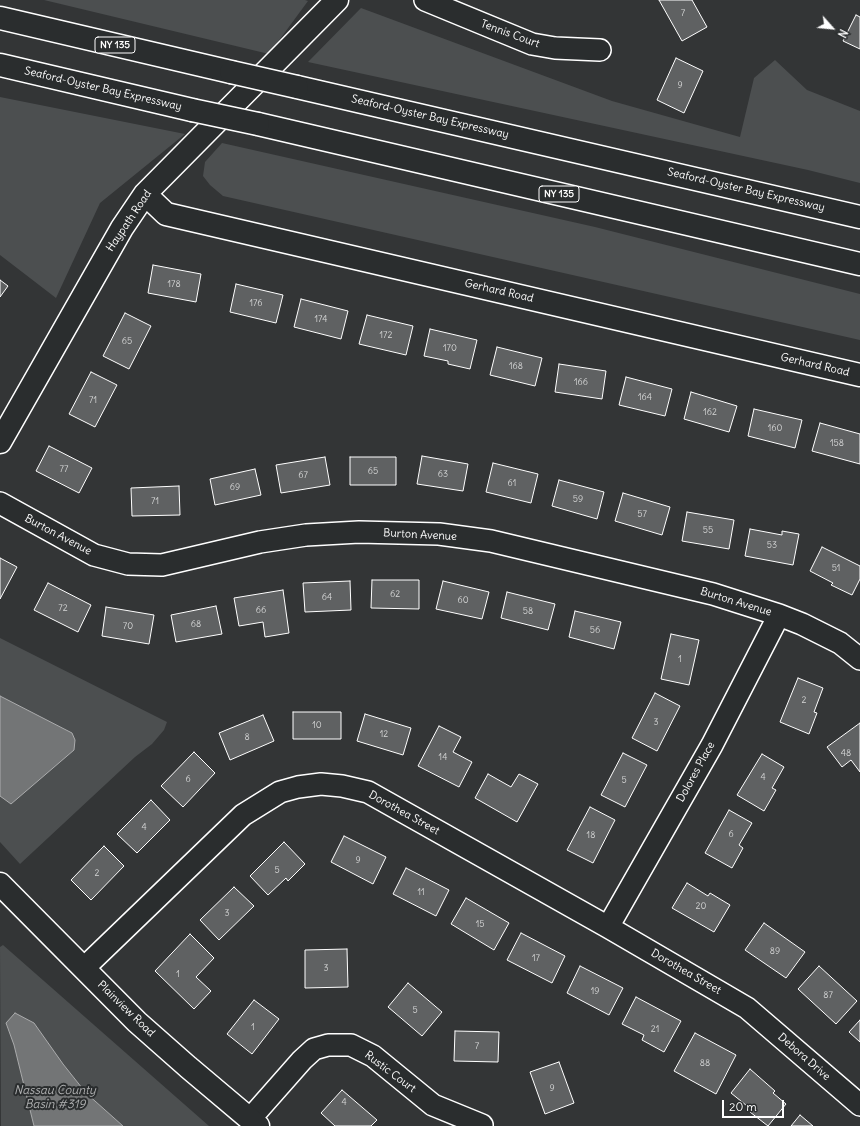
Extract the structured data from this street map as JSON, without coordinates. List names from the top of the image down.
{
  "streets": {
    "main road": [
      "NY 135",
      "Seaford-Oyster Bay Expressway",
      "Haypath Road",
      "Gerhard Road",
      "Plainview Road"
    ],
    "street": [
      "Tennis Court",
      "Burton Avenue",
      "Dolores Place",
      "Dorothea Street",
      "Debora Drive",
      "Rustic Court"
    ]
  },
  "crossings": [
    ["Haypath Road", "Gerhard Road"],
    ["Burton Avenue", "Dolores Place"],
    ["Dolores Place", "Dorothea Street"],
    ["Dorothea Street", "Plainview Road"],
    ["Dorothea Street", "Debora Drive"],
    ["Plainview Road", "Rustic Court"]
  ],
  "water": ["Nassau County Basin #319"],
  "house_numbers": [
    "7",
    "9",
    "178",
    "176",
    "174",
    "172",
    "65",
    "170",
    "168",
    "166",
    "164",
    "71",
    "162",
    "160",
    "158",
    "77",
    "65",
    "63",
    "67",
    "61",
    "69",
    "59",
    "71",
    "57",
    "55",
    "53",
    "51",
    "62",
    "64",
    "60",
    "72",
    "66",
    "58",
    "68",
    "70",
    "56",
    "1",
    "2",
    "3",
    "10",
    "12",
    "8",
    "48",
    "14",
    "4",
    "6",
    "5",
    "4",
    "6",
    "18",
    "9",
    "5",
    "2",
    "11",
    "20",
    "3",
    "15",
    "89",
    "17",
    "3",
    "1",
    "19",
    "87",
    "5",
    "1",
    "21",
    "7",
    "88",
    "9",
    "4"
  ],
  "scale_bar": "20 m",
  "north": "bottom right"
}
